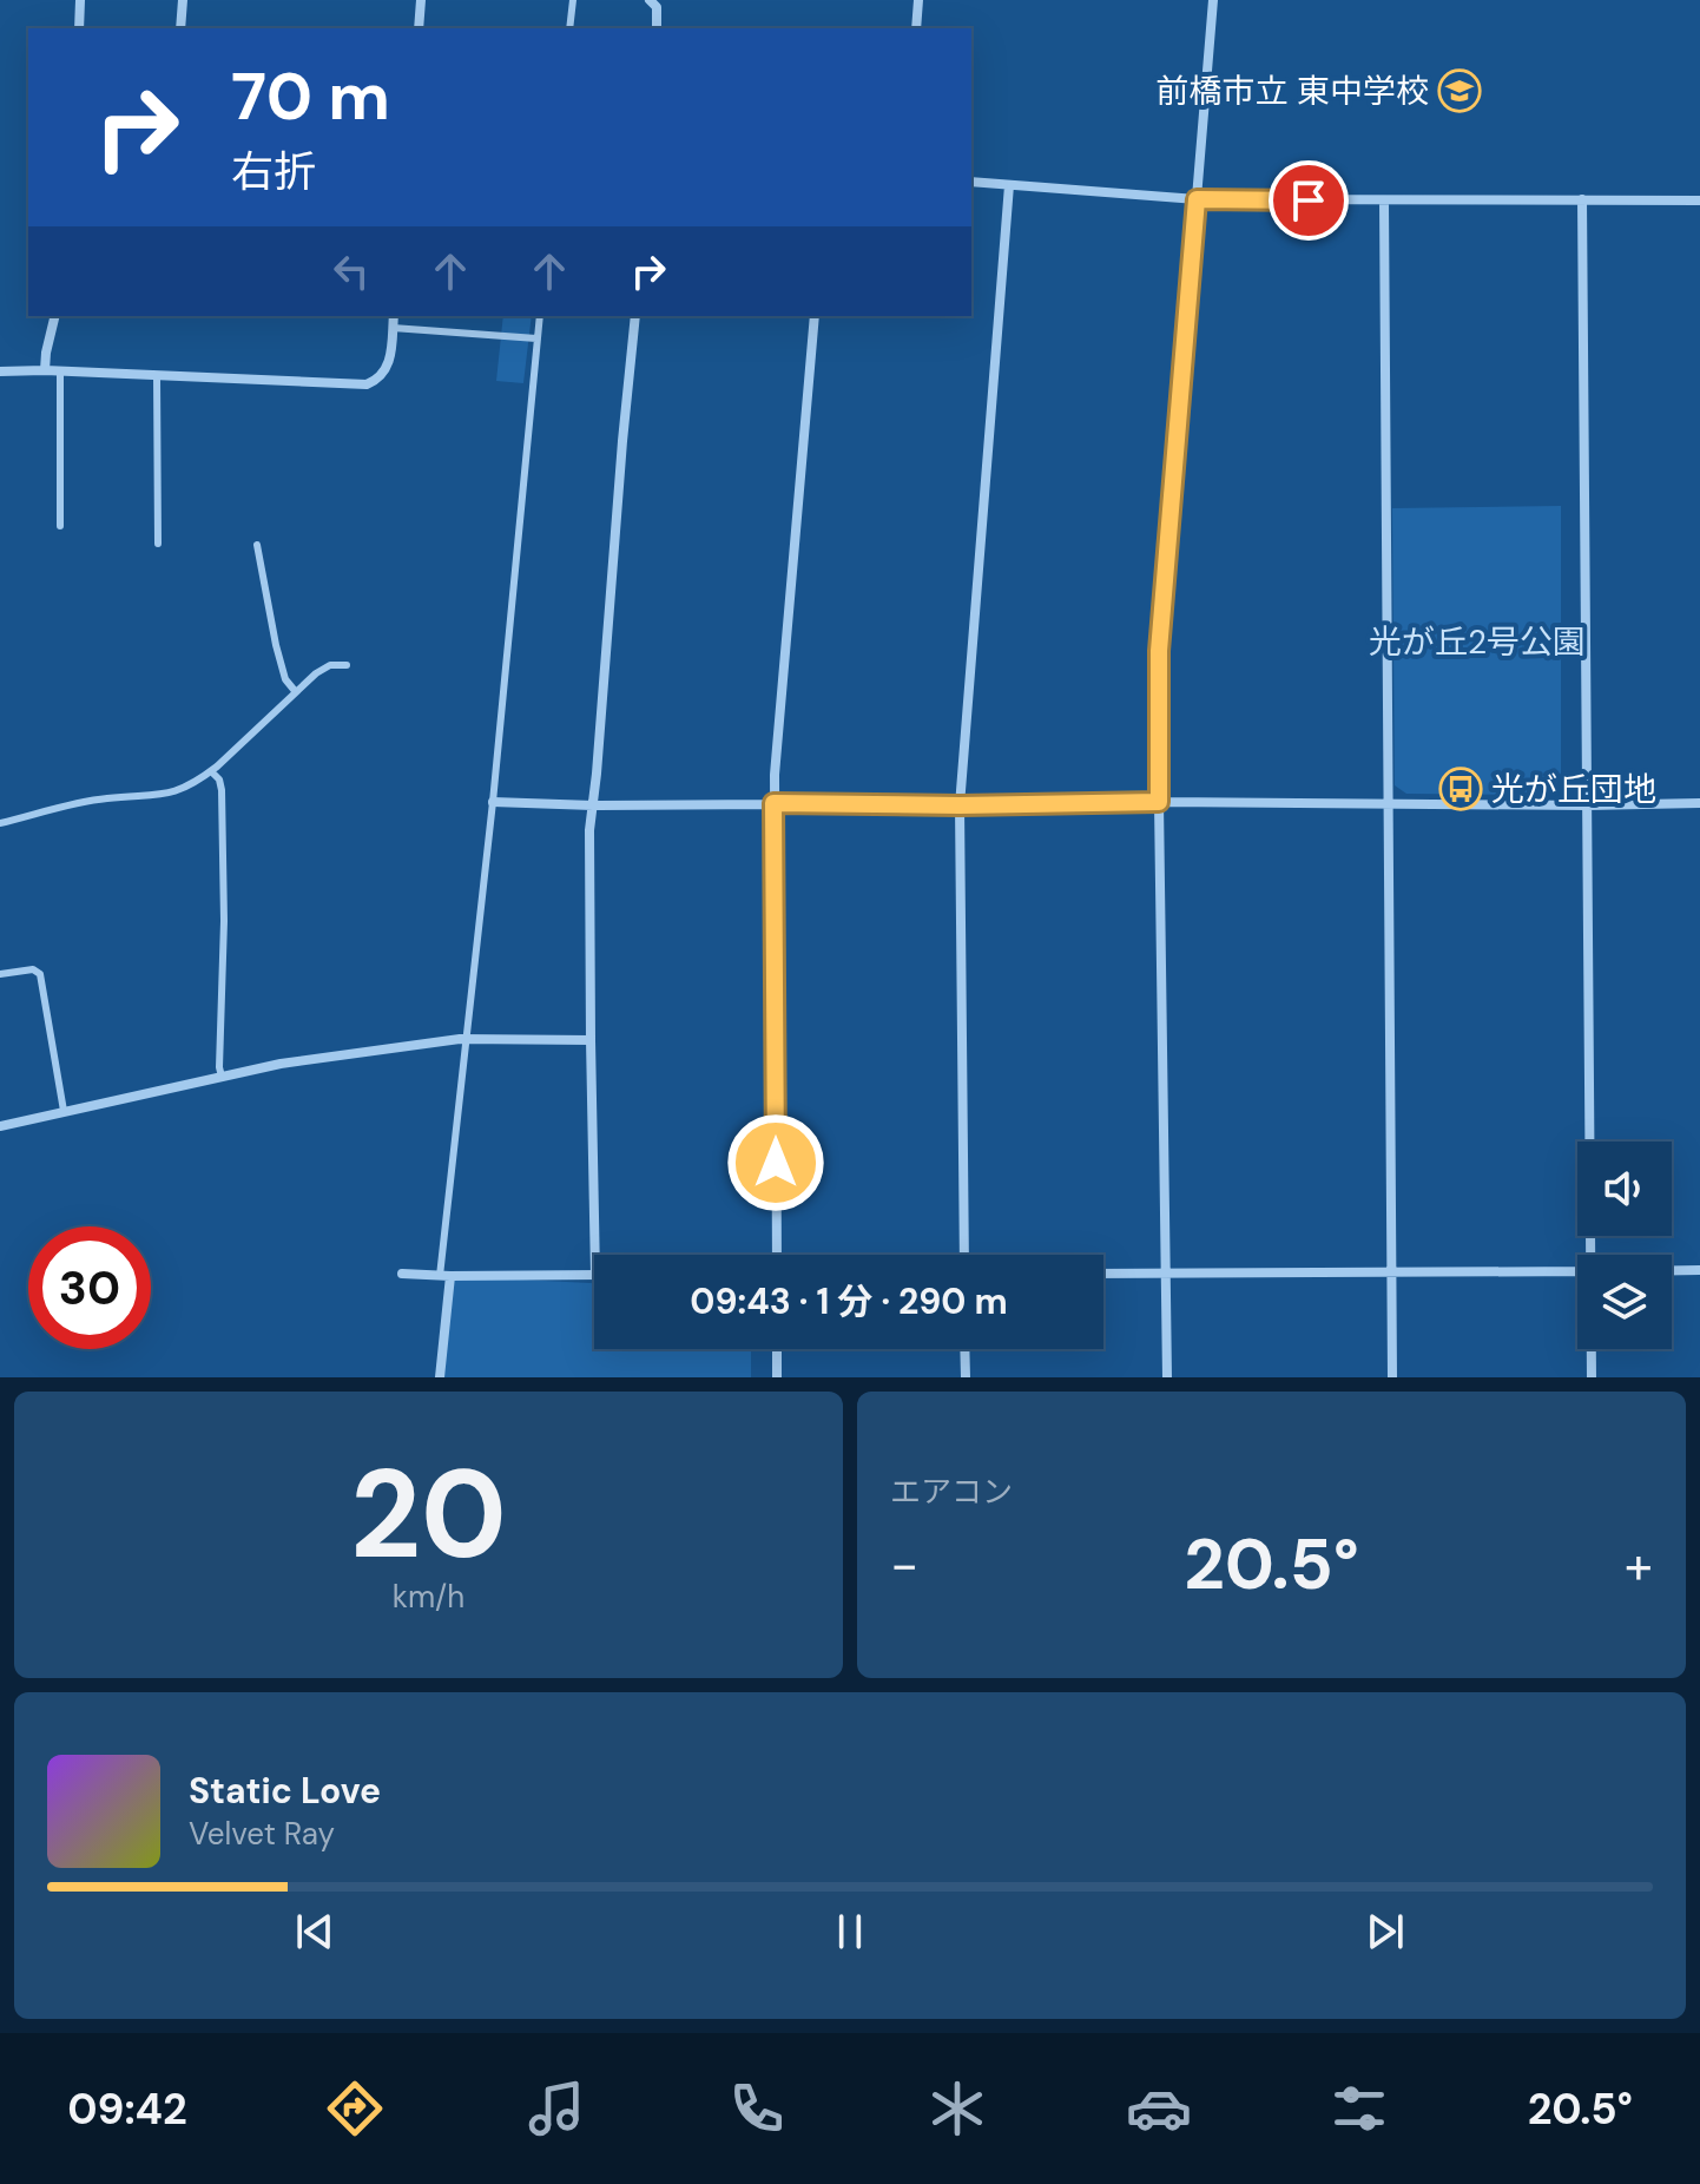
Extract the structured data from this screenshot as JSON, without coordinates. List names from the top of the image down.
{
  "parks": ["光が丘2号公園"],
  "places": {
    "school or university": ["前橋市立 東中学校"],
    "bus stop": ["光が丘団地"]
  },
  "page": {
    "turn": ["70 m", "右折"],
    "limit": "30",
    "trip": "09:43 · 1 分 · 290 m",
    "tile": [
      ["20", "km/h"],
      "エアコン"
    ],
    "heat": ["−", "20.5°", "+"],
    "song": ["Static Love", "Velvet Ray"],
    "tabs": ["09:42", "20.5°"]
  }
}
